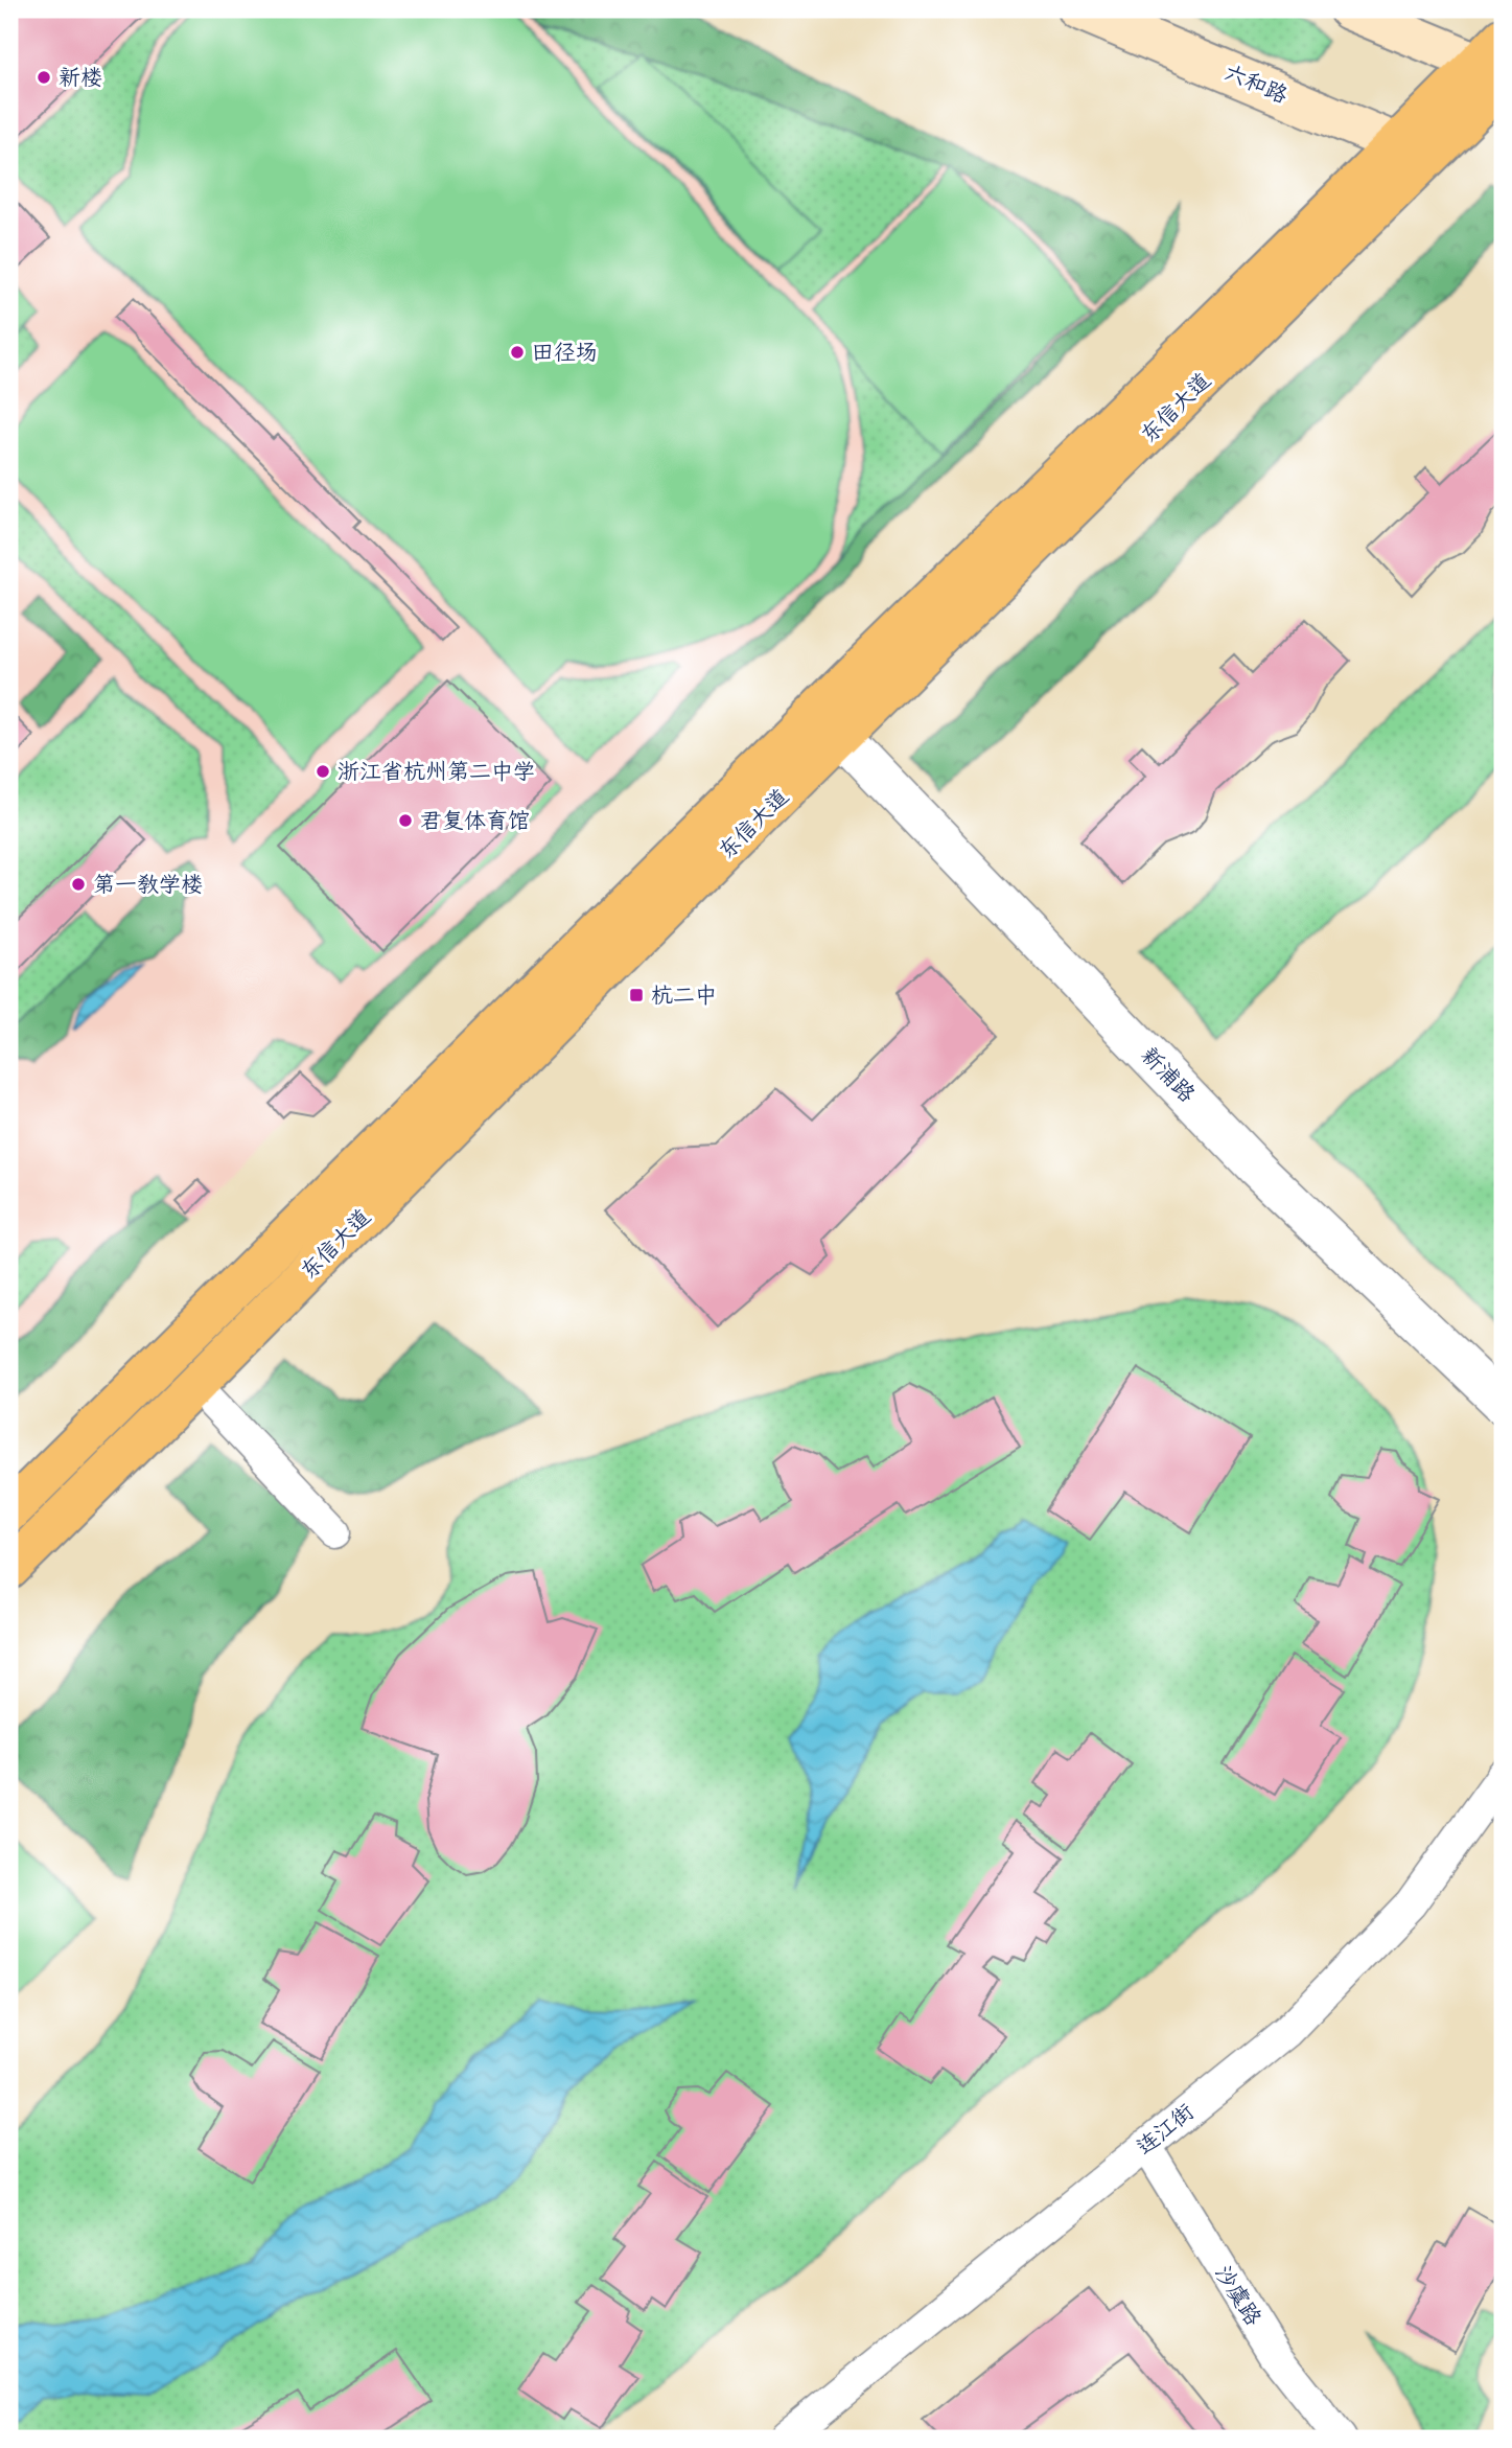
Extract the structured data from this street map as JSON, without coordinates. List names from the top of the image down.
{
  "streets": {
    "main road": ["六和路", "东信大道"],
    "street": ["新浦路", "连江街", "沙虞路"]
  },
  "crossings": [
    ["六和路", "东信大道"],
    ["东信大道", "新浦路"],
    ["连江街", "沙虞路"]
  ],
  "places": {
    "other": [
      "新楼",
      "田径场",
      "浙江省杭州第二中学",
      "君复体育馆",
      "第一教学楼"
    ],
    "transit": ["杭二中"]
  }
}
